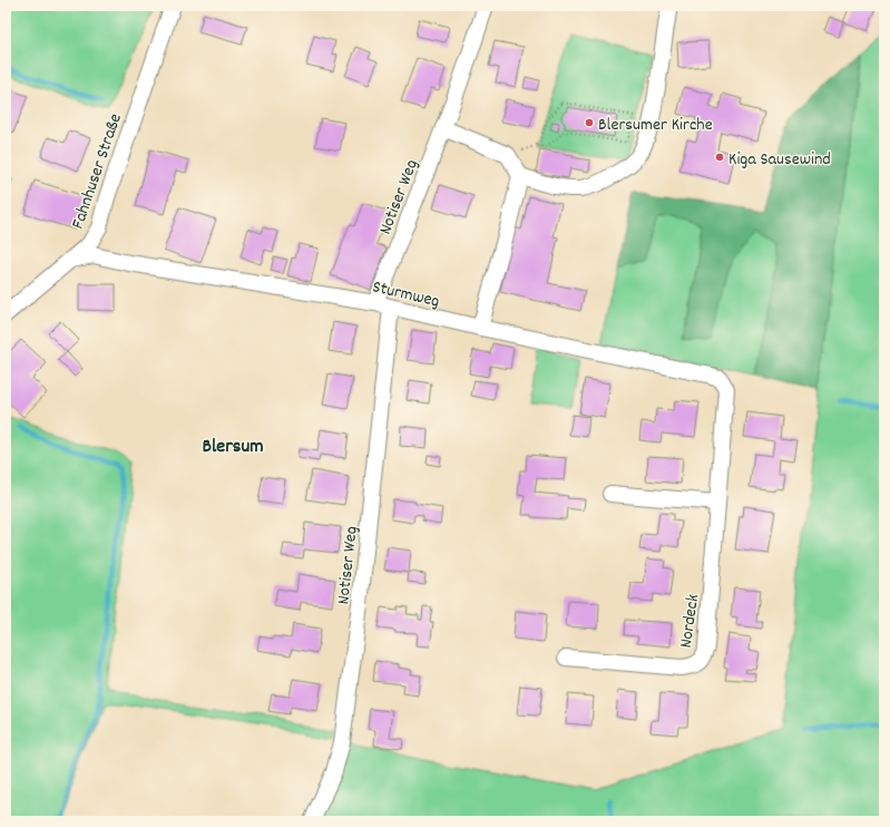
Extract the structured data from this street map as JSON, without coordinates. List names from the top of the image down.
{
  "streets": {
    "street": [
      "Fahnhuser Straße",
      "Notiser Weg",
      "Sturmweg",
      "Nordeck"
    ]
  },
  "crossings": [
    ["Fahnhuser Straße", "Sturmweg"],
    ["Notiser Weg", "Sturmweg"],
    ["Sturmweg", "Nordeck"]
  ],
  "districts": ["Blersum"],
  "places": ["Blersumer Kirche", "Kiga Sausewind"]
}
